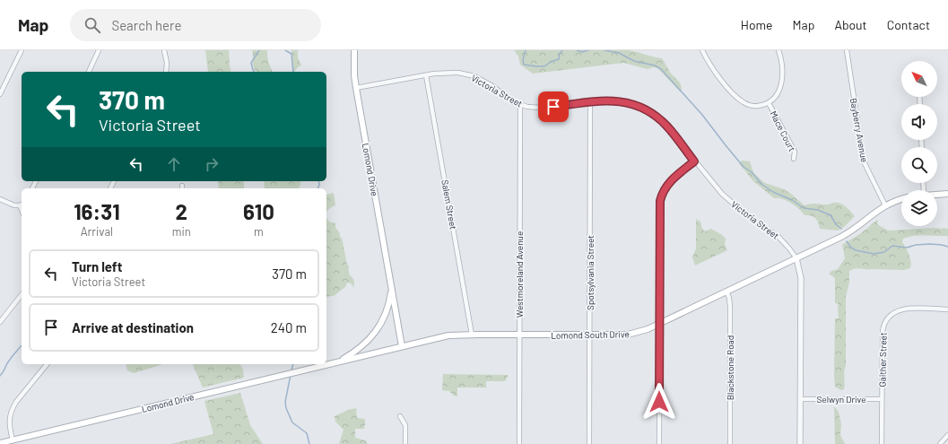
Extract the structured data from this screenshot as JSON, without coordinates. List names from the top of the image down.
{
  "streets": {
    "main road": ["Lomond Drive", "Lomond South Drive"],
    "street": [
      "Victoria Street",
      "Bayberry Avenue",
      "Mace Court",
      "Salem Street",
      "Spotsylvania Street",
      "Westmoreland Avenue",
      "Gaither Street",
      "Blackstone Road",
      "Selwyn Drive"
    ]
  },
  "crossings": [
    ["Victoria Street", "Lomond Drive"],
    ["Victoria Street", "Salem Street"],
    ["Victoria Street", "Spotsylvania Street"],
    ["Victoria Street", "Westmoreland Avenue"],
    ["Victoria Street", "Lomond South Drive"],
    ["Victoria Street", "Selwyn Drive"],
    ["Bayberry Avenue", "Lomond South Drive"],
    ["Lomond Drive", "Lomond South Drive"],
    ["Salem Street", "Lomond South Drive"],
    ["Spotsylvania Street", "Lomond South Drive"],
    ["Westmoreland Avenue", "Lomond South Drive"],
    ["Lomond South Drive", "Blackstone Road"],
    ["Gaither Street", "Selwyn Drive"]
  ],
  "north": "top left",
  "page": {
    "header": "Map",
    "search": "Search here",
    "nav": [
      "Home",
      "Map",
      "About",
      "Contact"
    ],
    "turn": ["370 m", "Victoria Street"],
    "eta": [
      "16:31",
      "Arrival",
      "2",
      "min",
      "610",
      "m"
    ],
    "list": [
      {
        "name": "Turn left",
        "note": "Victoria Street",
        "value": "370 m"
      },
      {
        "name": "Arrive at destination",
        "value": "240 m"
      }
    ]
  }
}
